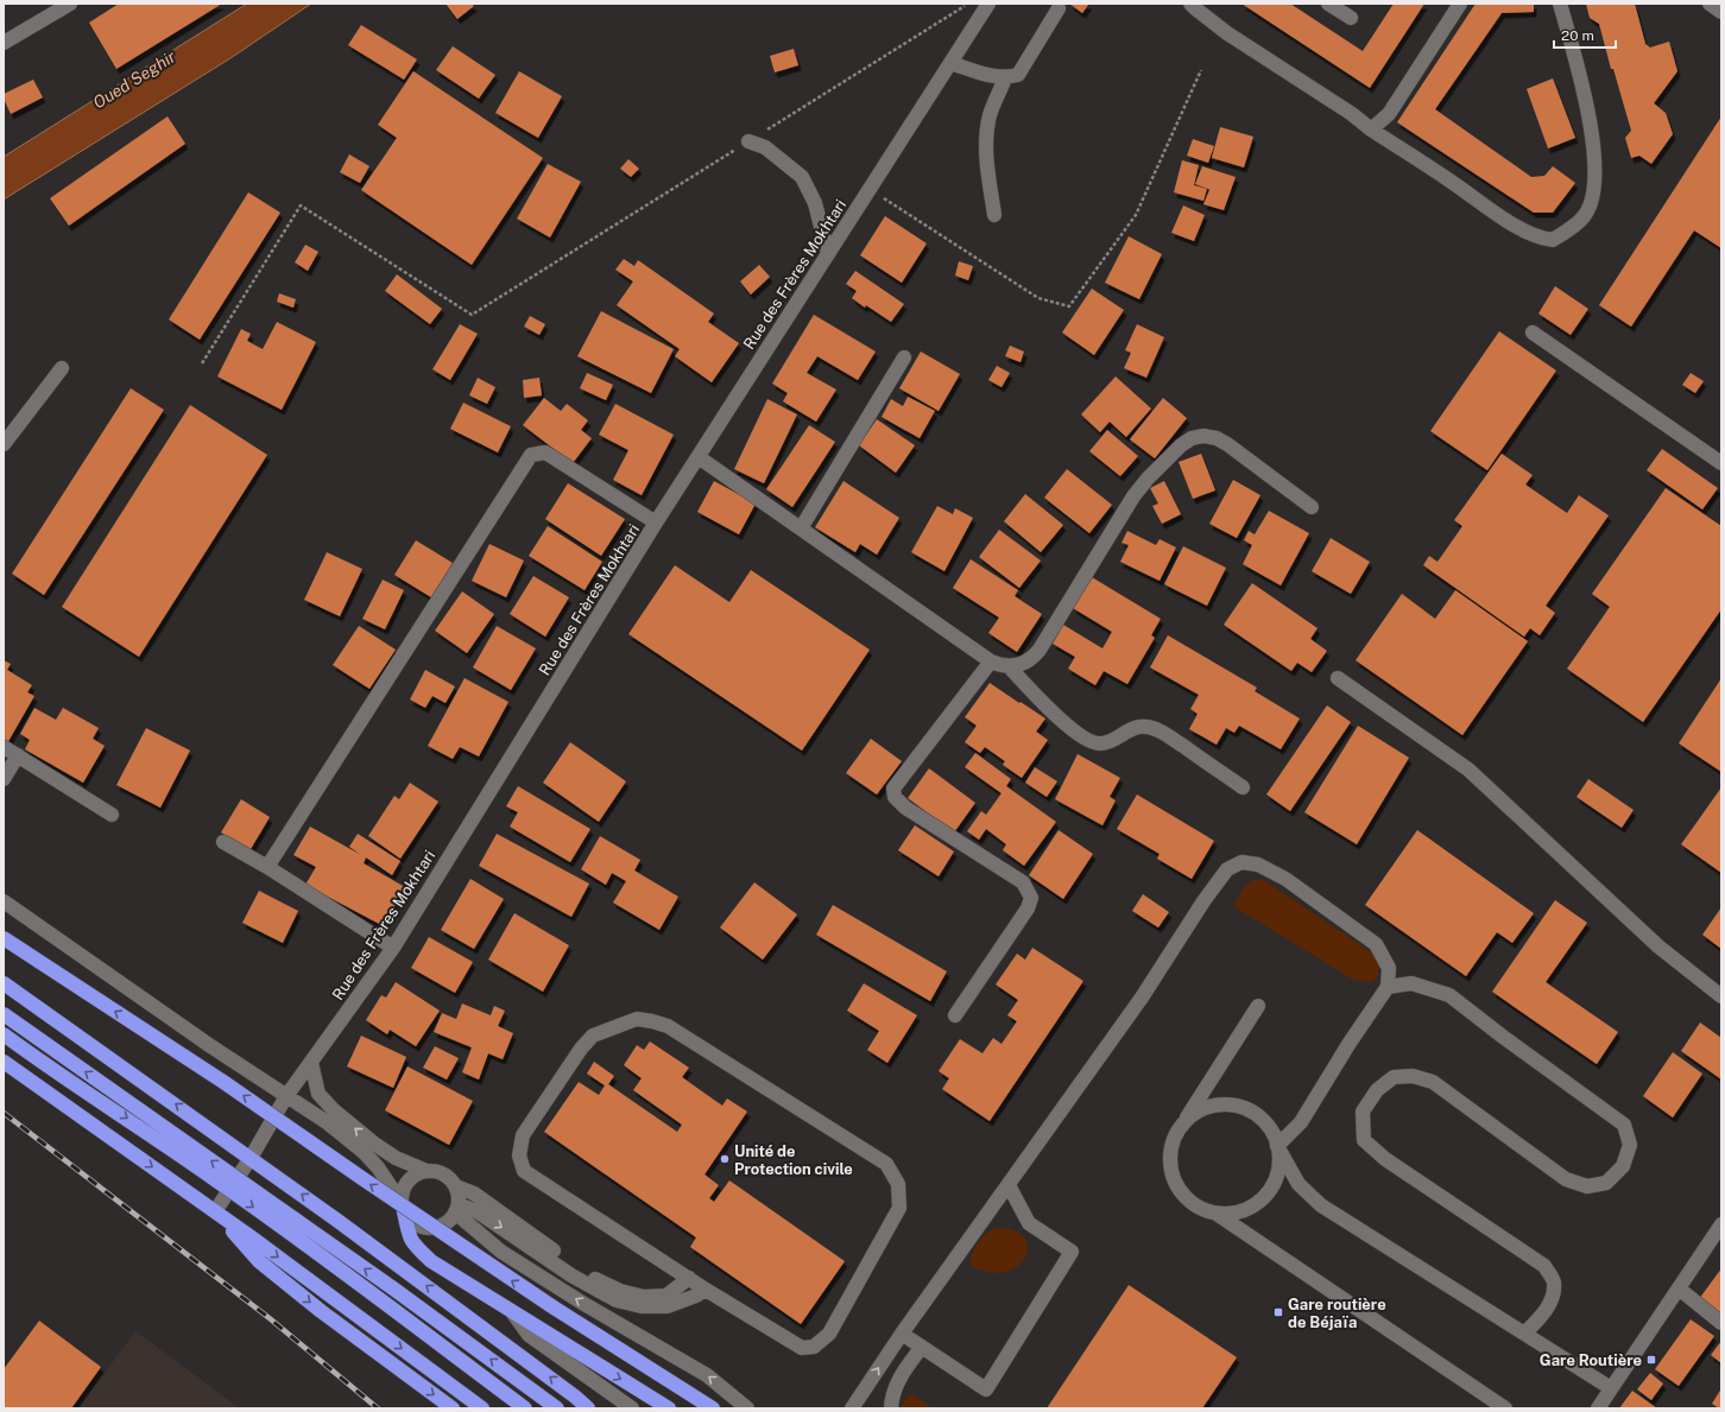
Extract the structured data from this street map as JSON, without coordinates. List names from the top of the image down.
{
  "streets": {
    "street": ["Rue des Frères Mokhtari"]
  },
  "water": ["Oued Seghir"],
  "places": {
    "other": ["Unité de Protection civile"],
    "transit": ["Gare routière de Béjaïa", "Gare Routière"]
  },
  "scale_bar": "20 m"
}
